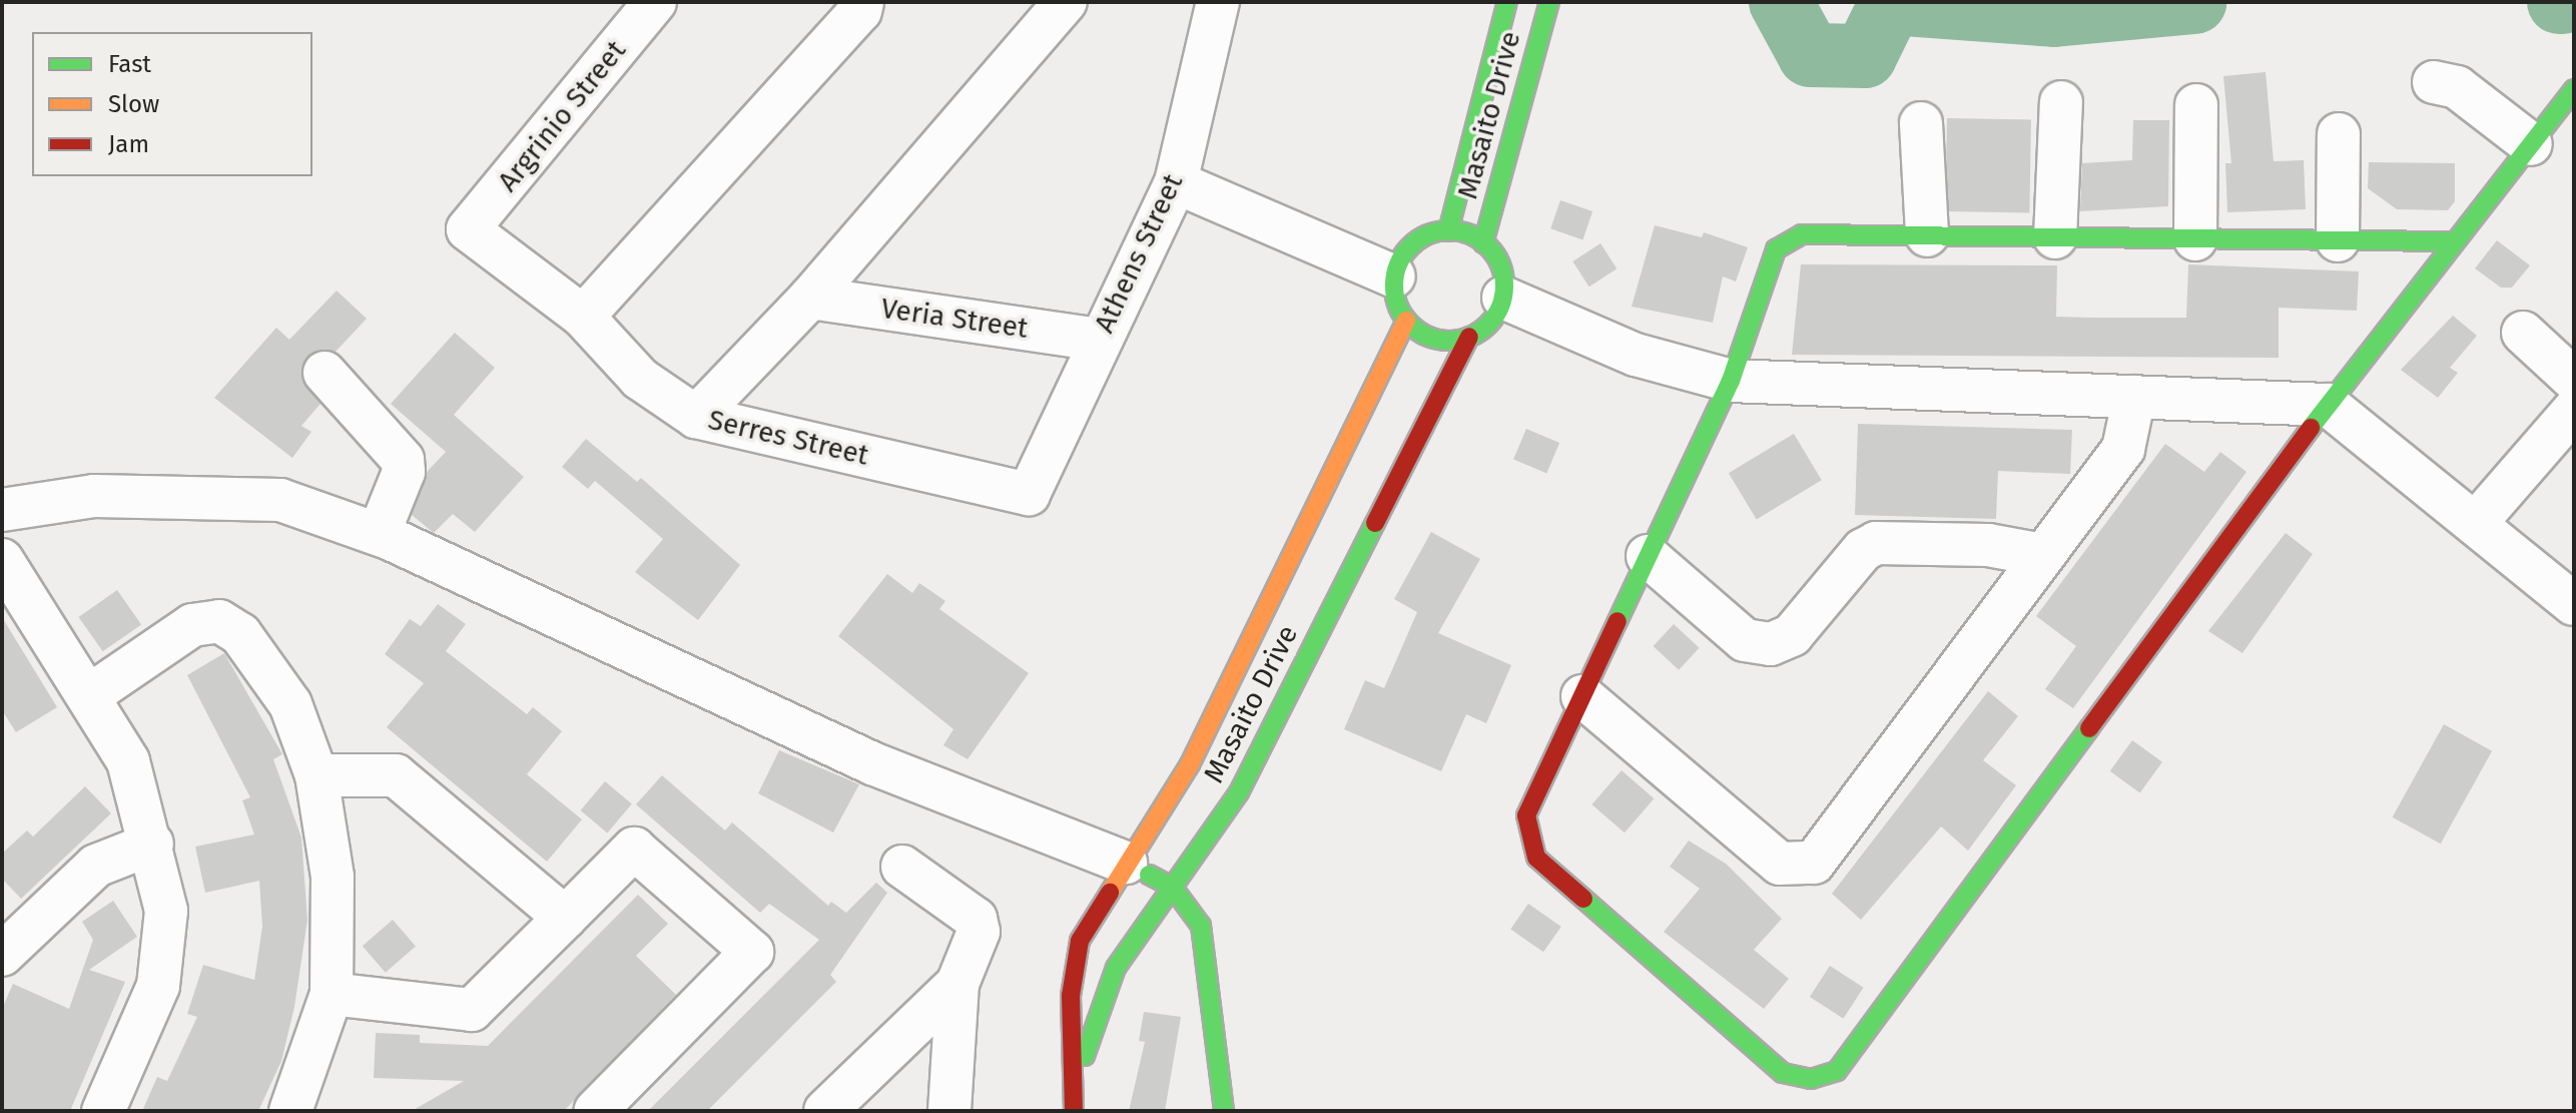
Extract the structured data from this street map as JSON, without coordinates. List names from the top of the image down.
{
  "streets": {
    "street": [
      "Masaito Drive",
      "Argrinio Street",
      "Athens Street",
      "Veria Street",
      "Serres Street"
    ]
  },
  "crossings": [
    ["Argrinio Street", "Serres Street"],
    ["Athens Street", "Veria Street"],
    ["Athens Street", "Serres Street"]
  ],
  "legend": ["Fast", "Slow", "Jam"]
}
